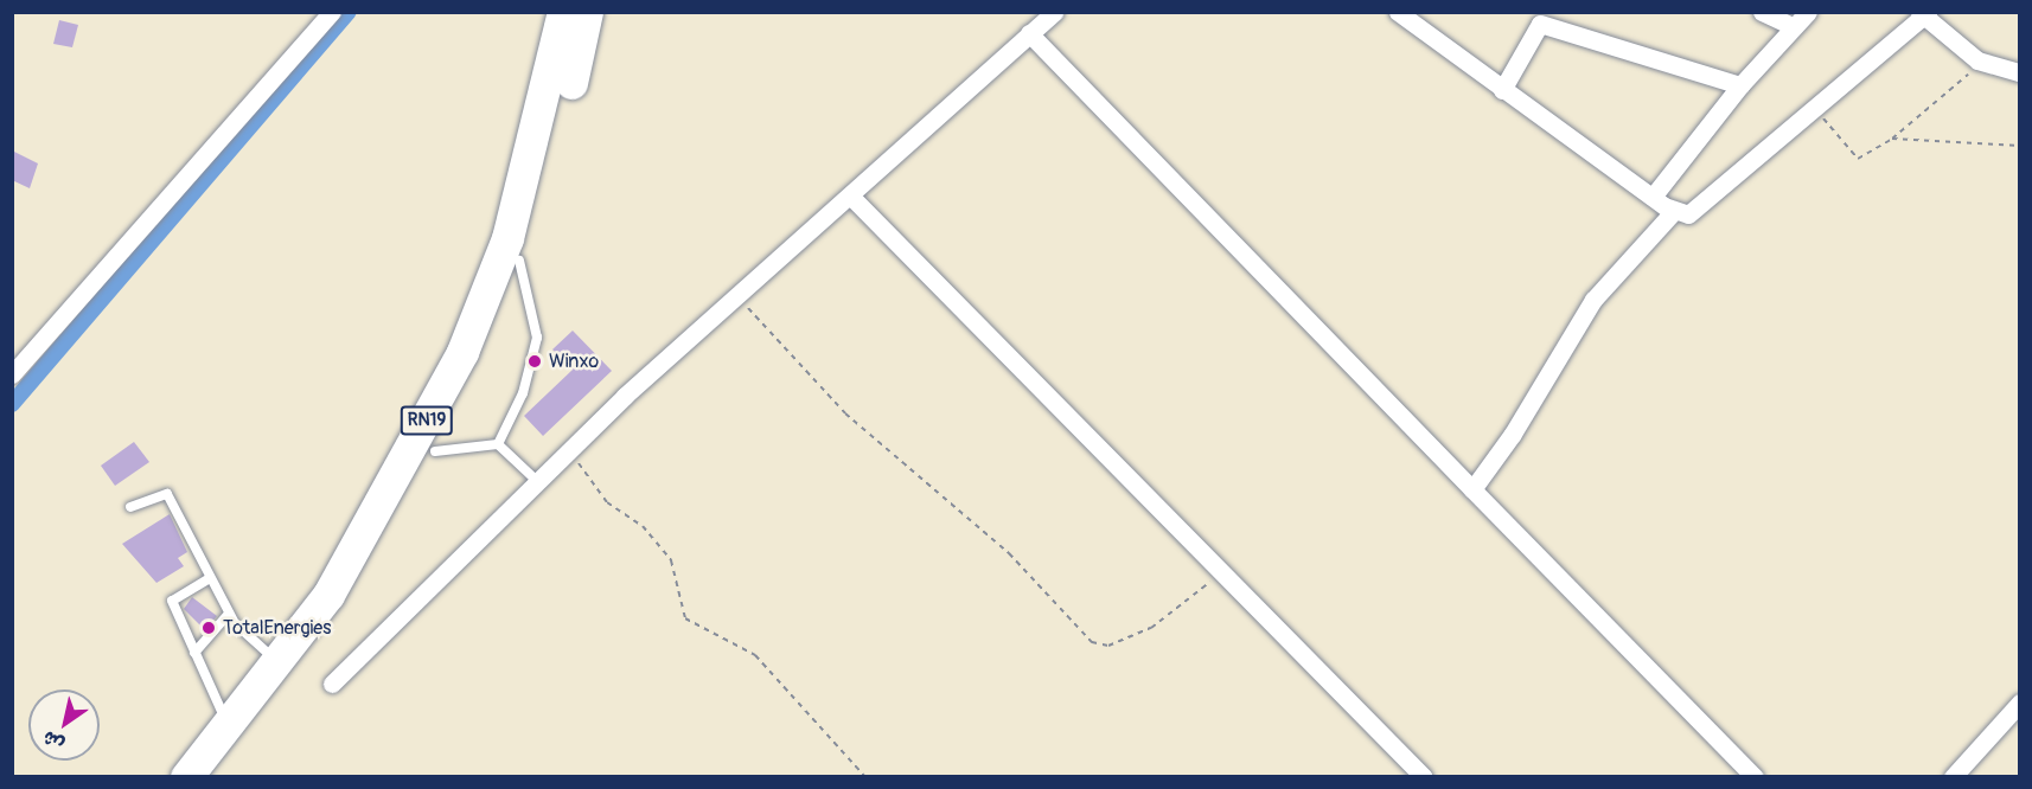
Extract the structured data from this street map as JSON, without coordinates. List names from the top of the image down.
{
  "streets": {
    "highway": ["RN19"]
  },
  "places": ["Winxo", "TotalEnergies"],
  "north": "bottom left"
}
